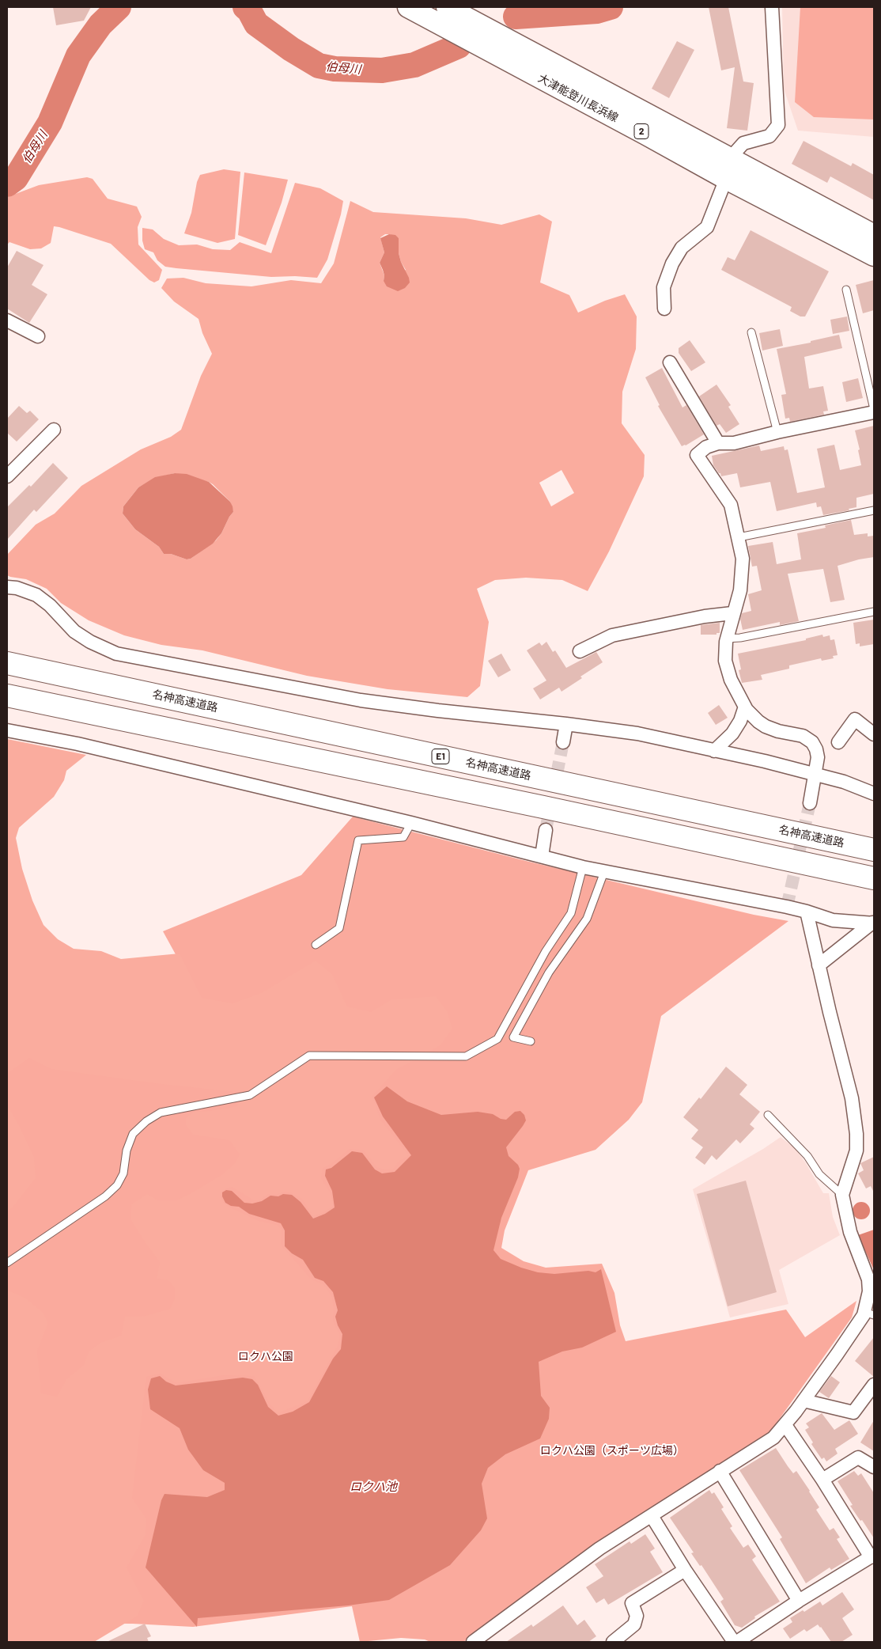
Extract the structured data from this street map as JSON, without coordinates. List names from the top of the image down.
{
  "streets": {
    "highway": ["名神高速道路", "E1"],
    "main road": ["大津能登川長浜線", "2"]
  },
  "water": ["伯母川", "ロクハ池"],
  "parks": ["ロクハ公園", "ロクハ公園（スポーツ広場）"]
}
